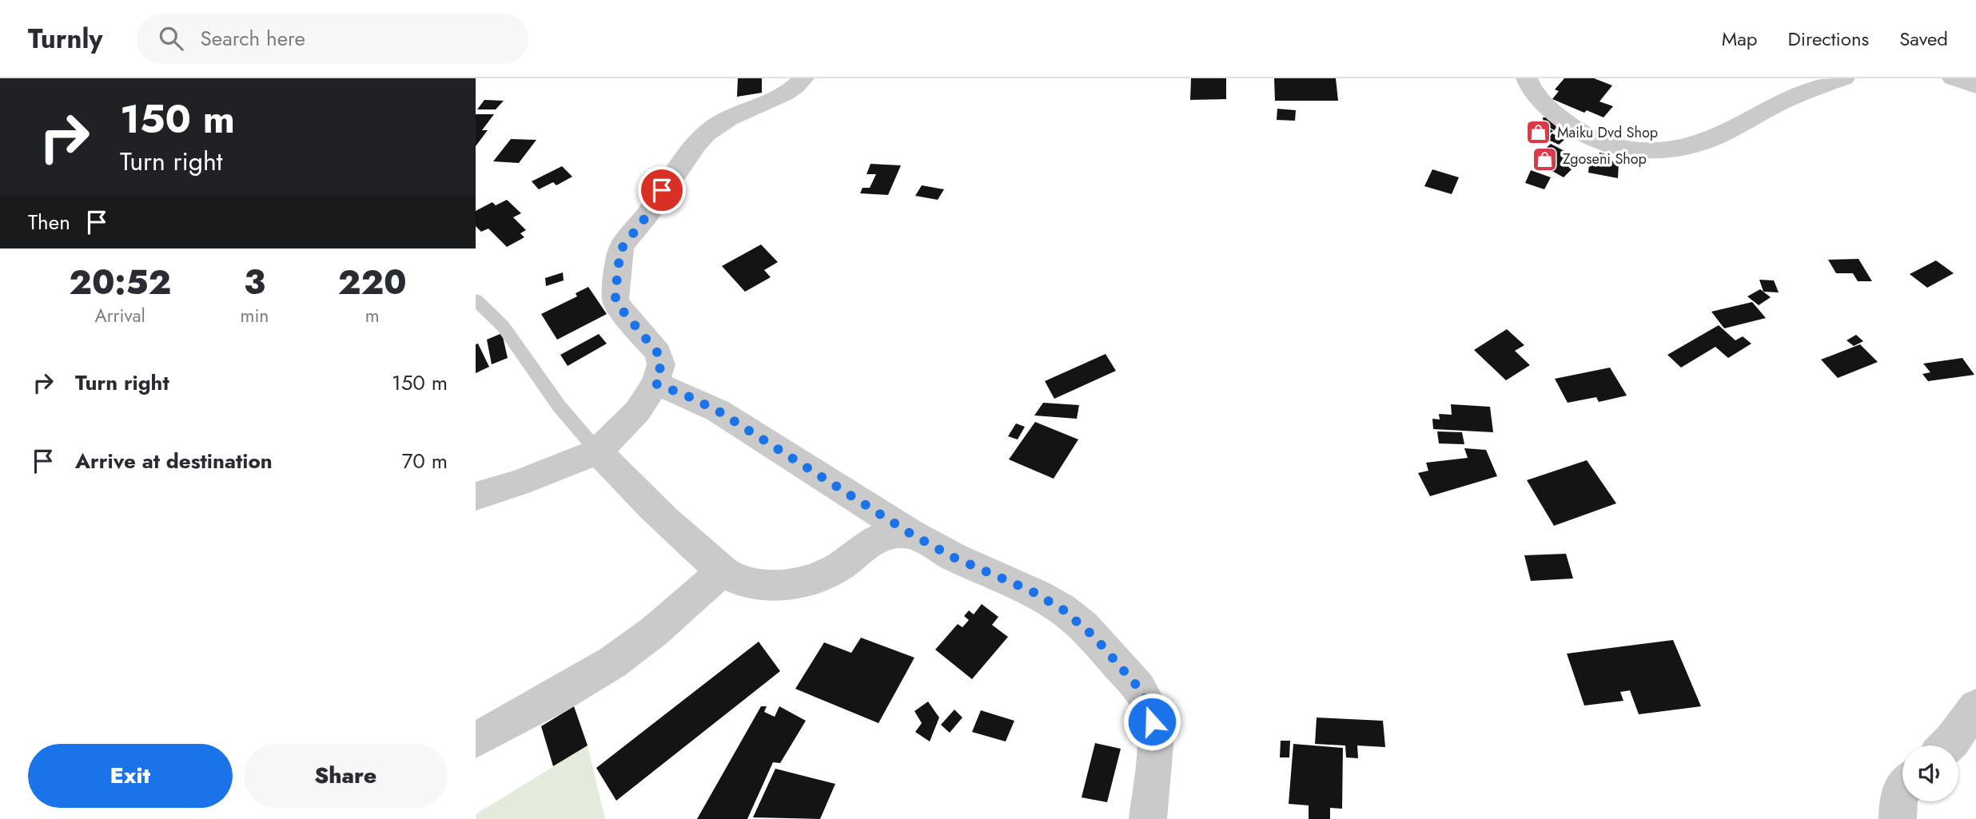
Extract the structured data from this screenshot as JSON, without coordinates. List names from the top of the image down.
{
  "places": {
    "shop": ["Maiku Dvd Shop", "Zgoseni Shop"]
  },
  "page": {
    "header": "Turnly",
    "search": "Search here",
    "nav": ["Map", "Directions", "Saved"],
    "turn": ["150 m", "Turn right"],
    "then": "Then",
    "eta": [
      "20:52",
      "Arrival",
      "3",
      "min",
      "220",
      "m"
    ],
    "list": [
      {
        "name": "Turn right",
        "value": "150 m"
      },
      {
        "name": "Arrive at destination",
        "value": "70 m"
      }
    ],
    "buttons": ["Exit", "Share"]
  }
}
